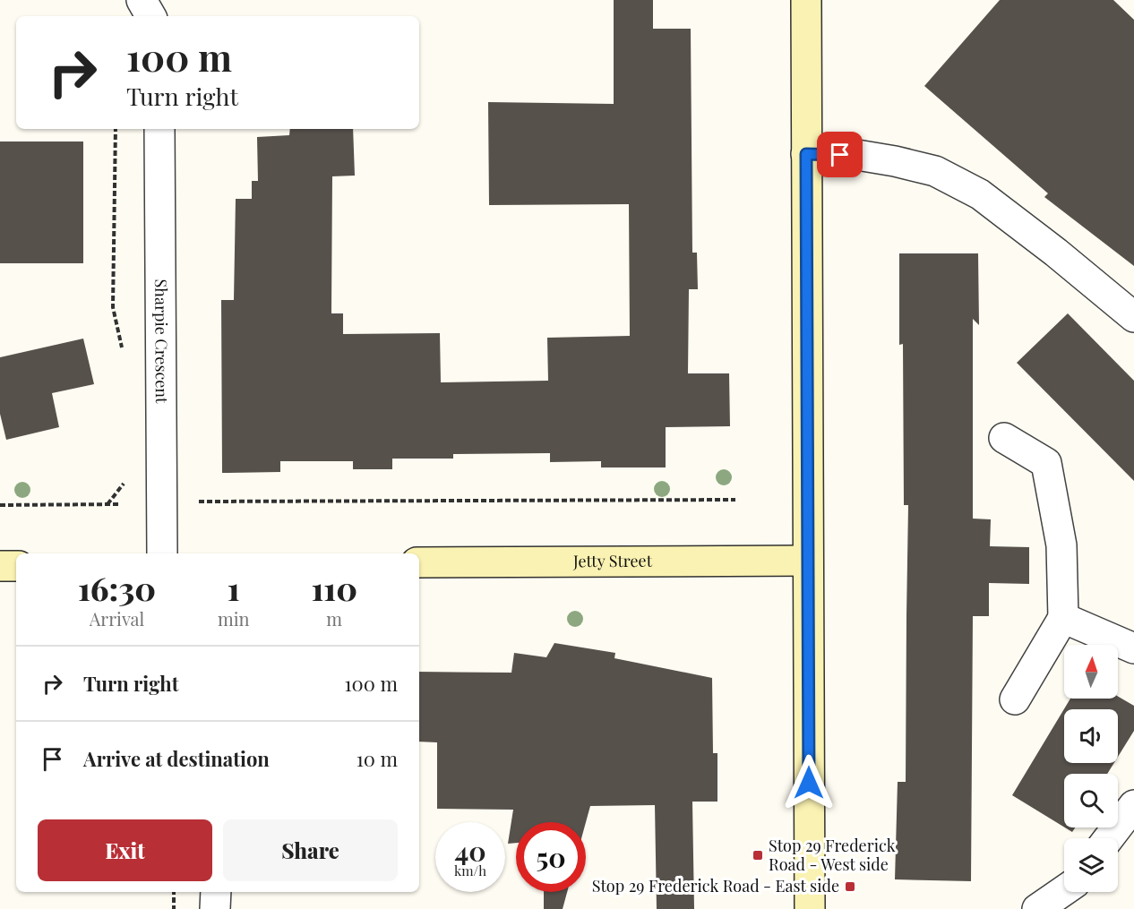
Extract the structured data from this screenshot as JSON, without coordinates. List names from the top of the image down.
{
  "streets": {
    "main road": ["Jetty Street"],
    "street": ["Sharpie Crescent"]
  },
  "places": {
    "transit": ["Stop 29 Frederick Road - West side", "Stop 29 Frederick Road - East side"]
  },
  "north": "top",
  "page": {
    "turn": ["100 m", "Turn right"],
    "eta": [
      "16:30",
      "Arrival",
      "1",
      "min",
      "110",
      "m"
    ],
    "list": [
      {
        "name": "Turn right",
        "value": "100 m"
      },
      {
        "name": "Arrive at destination",
        "value": "10 m"
      }
    ],
    "buttons": ["Exit", "Share"],
    "speed": "40 km/h",
    "limit": "50"
  }
}
